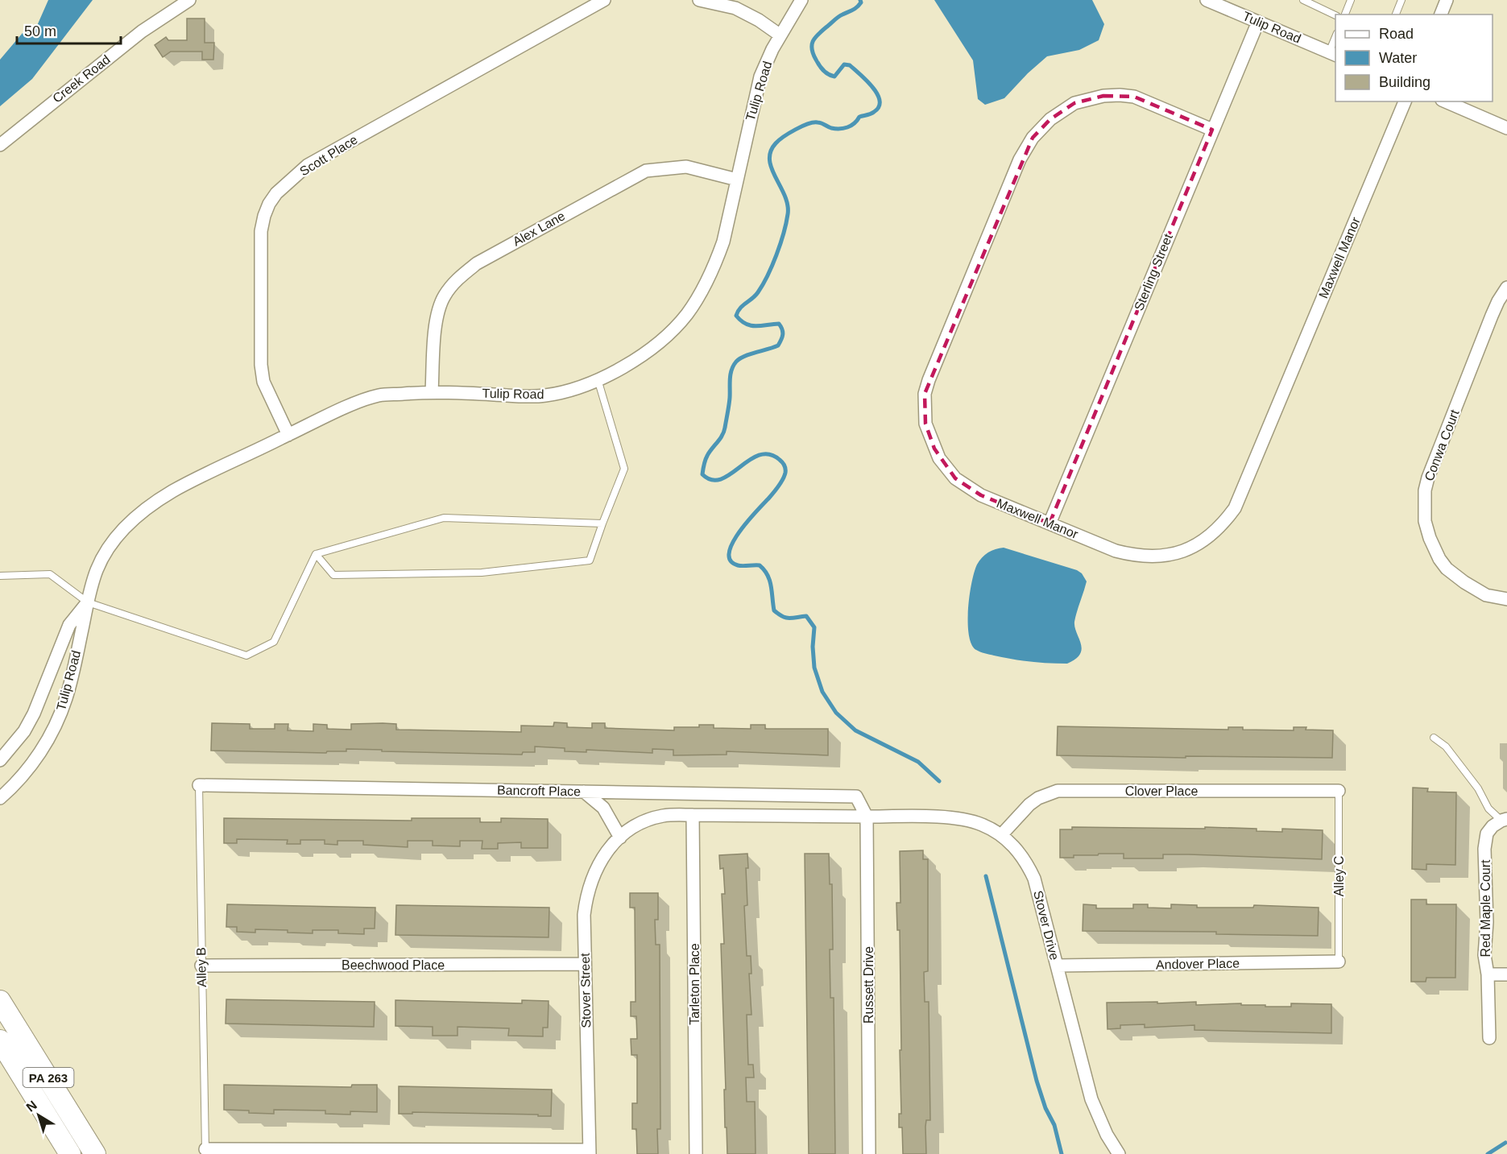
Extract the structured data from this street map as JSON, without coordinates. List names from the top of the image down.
{
  "streets": {
    "highway": ["PA 263"],
    "street": [
      "Tulip Road",
      "Creek Road",
      "Scott Place",
      "Alex Lane",
      "Maxwell Manor",
      "Sterling Street",
      "Conwa Court",
      "Bancroft Place",
      "Clover Place",
      "Red Maple Court",
      "Stover Drive",
      "Andover Place",
      "Beechwood Place",
      "Tarleton Place",
      "Russett Drive",
      "Stover Street"
    ],
    "lane": ["Alley C", "Alley B"]
  },
  "crossings": [
    ["Tulip Road", "Scott Place"],
    ["Tulip Road", "Alex Lane"],
    ["Tulip Road", "Sterling Street"],
    ["Maxwell Manor", "Sterling Street"],
    ["Bancroft Place", "Stover Drive"],
    ["Bancroft Place", "Alley B"],
    ["Bancroft Place", "Russett Drive"],
    ["Bancroft Place", "Stover Street"],
    ["Clover Place", "Alley C"],
    ["Clover Place", "Stover Drive"],
    ["Alley C", "Andover Place"],
    ["Stover Drive", "Andover Place"],
    ["Stover Drive", "Russett Drive"],
    ["Stover Drive", "Stover Street"],
    ["Beechwood Place", "Alley B"],
    ["Beechwood Place", "Stover Street"],
    ["Tarleton Place", "Stover Street"],
    ["Russett Drive", "Stover Street"]
  ],
  "legend": ["Road", "Water", "Building"],
  "scale_bar": "50 m",
  "north": "top left"
}
